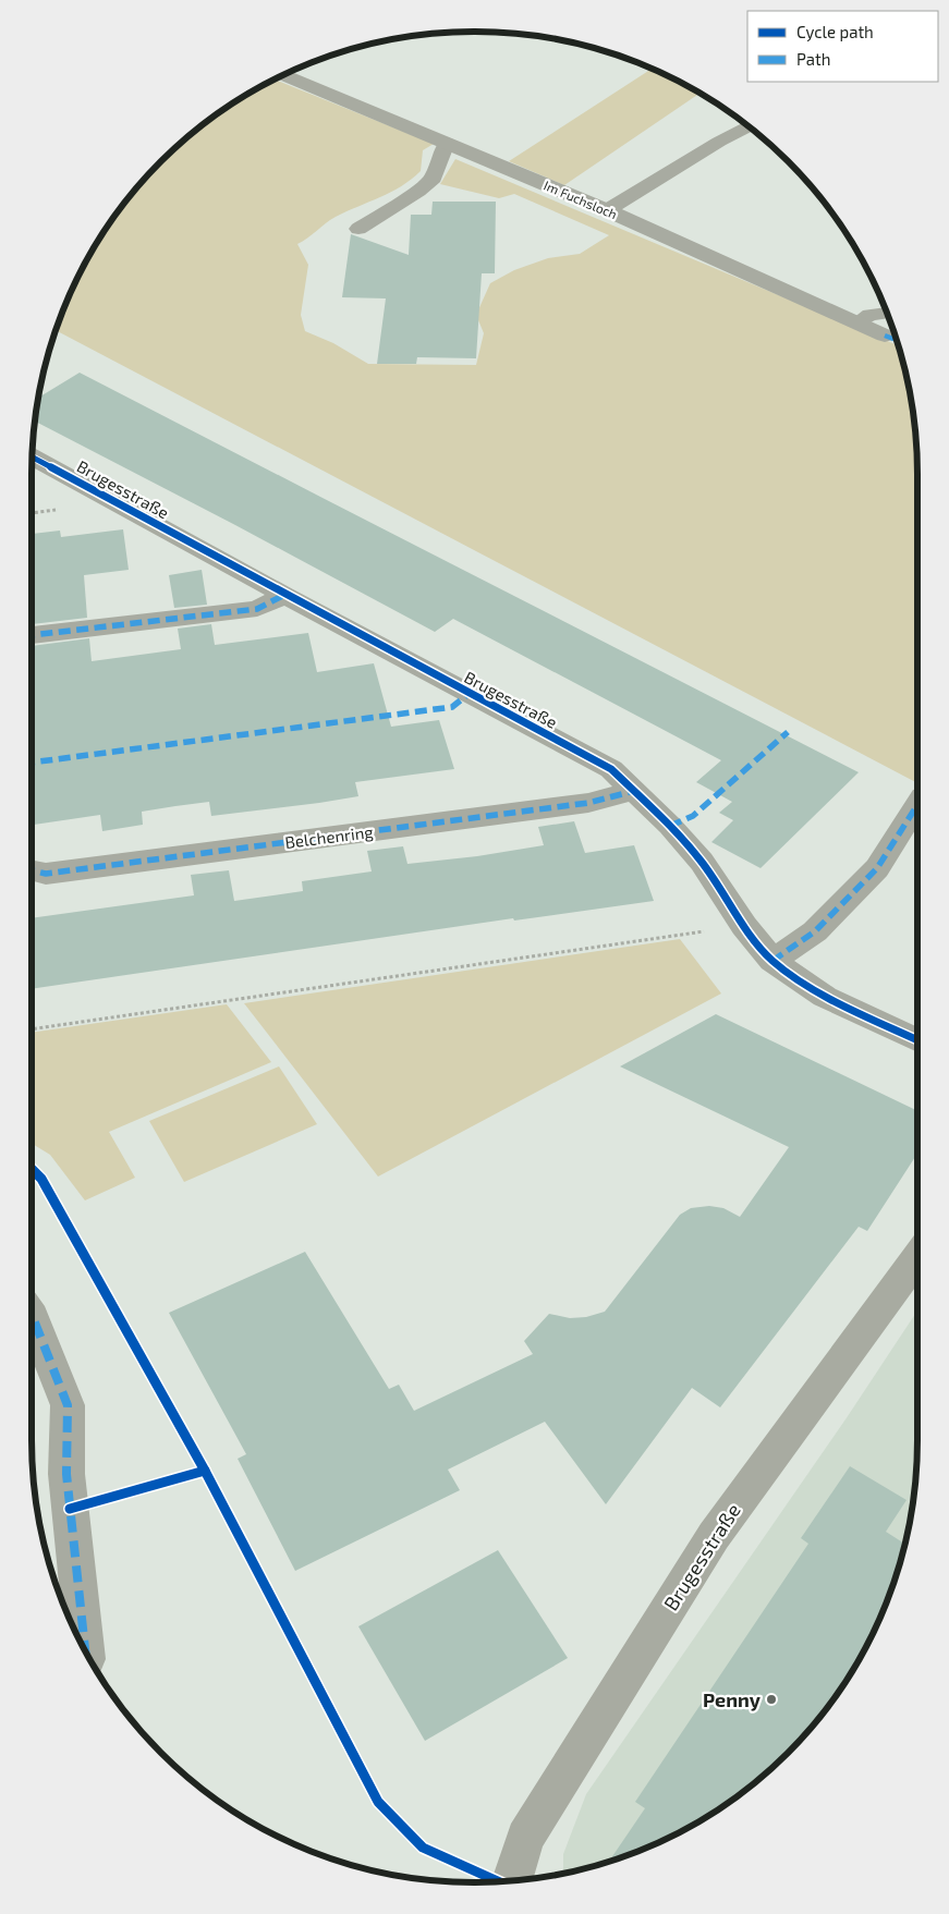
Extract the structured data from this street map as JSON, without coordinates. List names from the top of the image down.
{
  "streets": {
    "street": ["Im Fuchsloch", "Brugesstraße", "Belchenring"]
  },
  "crossings": [
    ["Brugesstraße", "Belchenring"]
  ],
  "places": ["Penny"],
  "legend": ["Cycle path", "Path"]
}
